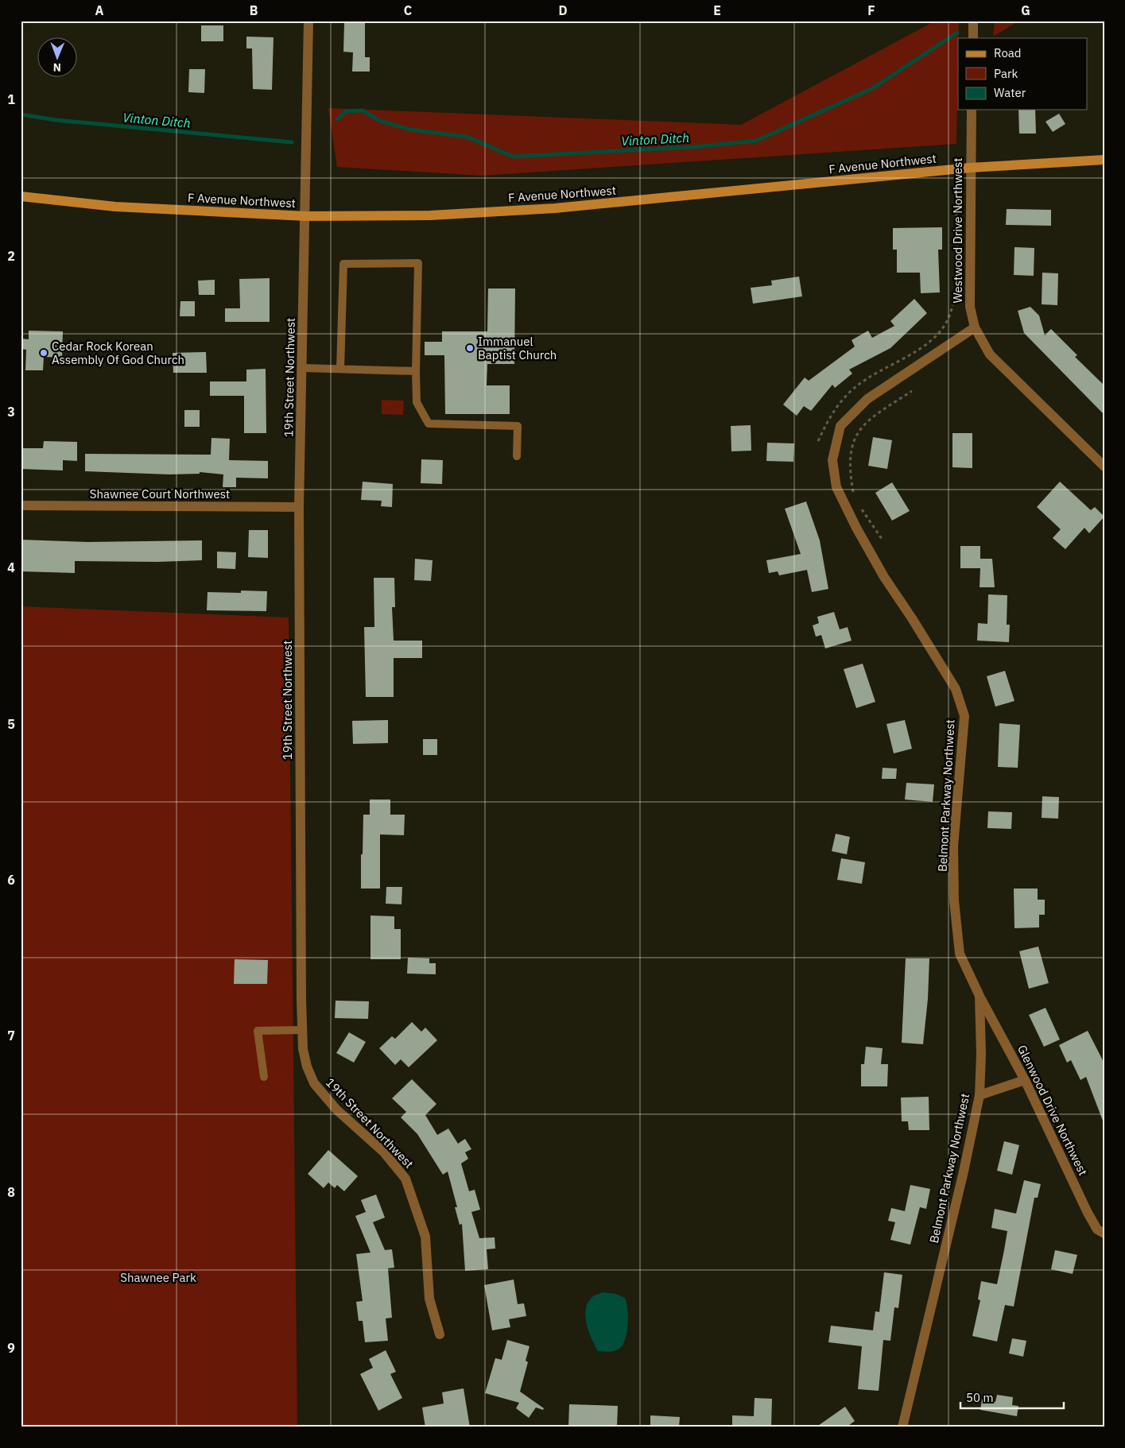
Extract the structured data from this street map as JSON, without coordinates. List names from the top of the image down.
{
  "streets": {
    "main road": ["F Avenue Northwest"],
    "street": [
      "Westwood Drive Northwest",
      "19th Street Northwest",
      "Shawnee Court Northwest",
      "Belmont Parkway Northwest",
      "Glenwood Drive Northwest"
    ]
  },
  "crossings": [
    ["F Avenue Northwest", "Westwood Drive Northwest"],
    ["F Avenue Northwest", "19th Street Northwest"],
    ["Westwood Drive Northwest", "Belmont Parkway Northwest"],
    ["19th Street Northwest", "Shawnee Court Northwest"],
    ["Belmont Parkway Northwest", "Glenwood Drive Northwest"]
  ],
  "water": ["Vinton Ditch"],
  "parks": ["Shawnee Park"],
  "places": ["Immanuel Baptist Church", "Cedar Rock Korean Assembly Of God Church"],
  "legend": ["Road", "Park", "Water"],
  "scale_bar": "50 m",
  "north": "bottom",
  "grid": {
    "columns": [
      "A",
      "B",
      "C",
      "D",
      "E",
      "F",
      "G"
    ],
    "rows": [
      "1",
      "2",
      "3",
      "4",
      "5",
      "6",
      "7",
      "8",
      "9"
    ]
  }
}
